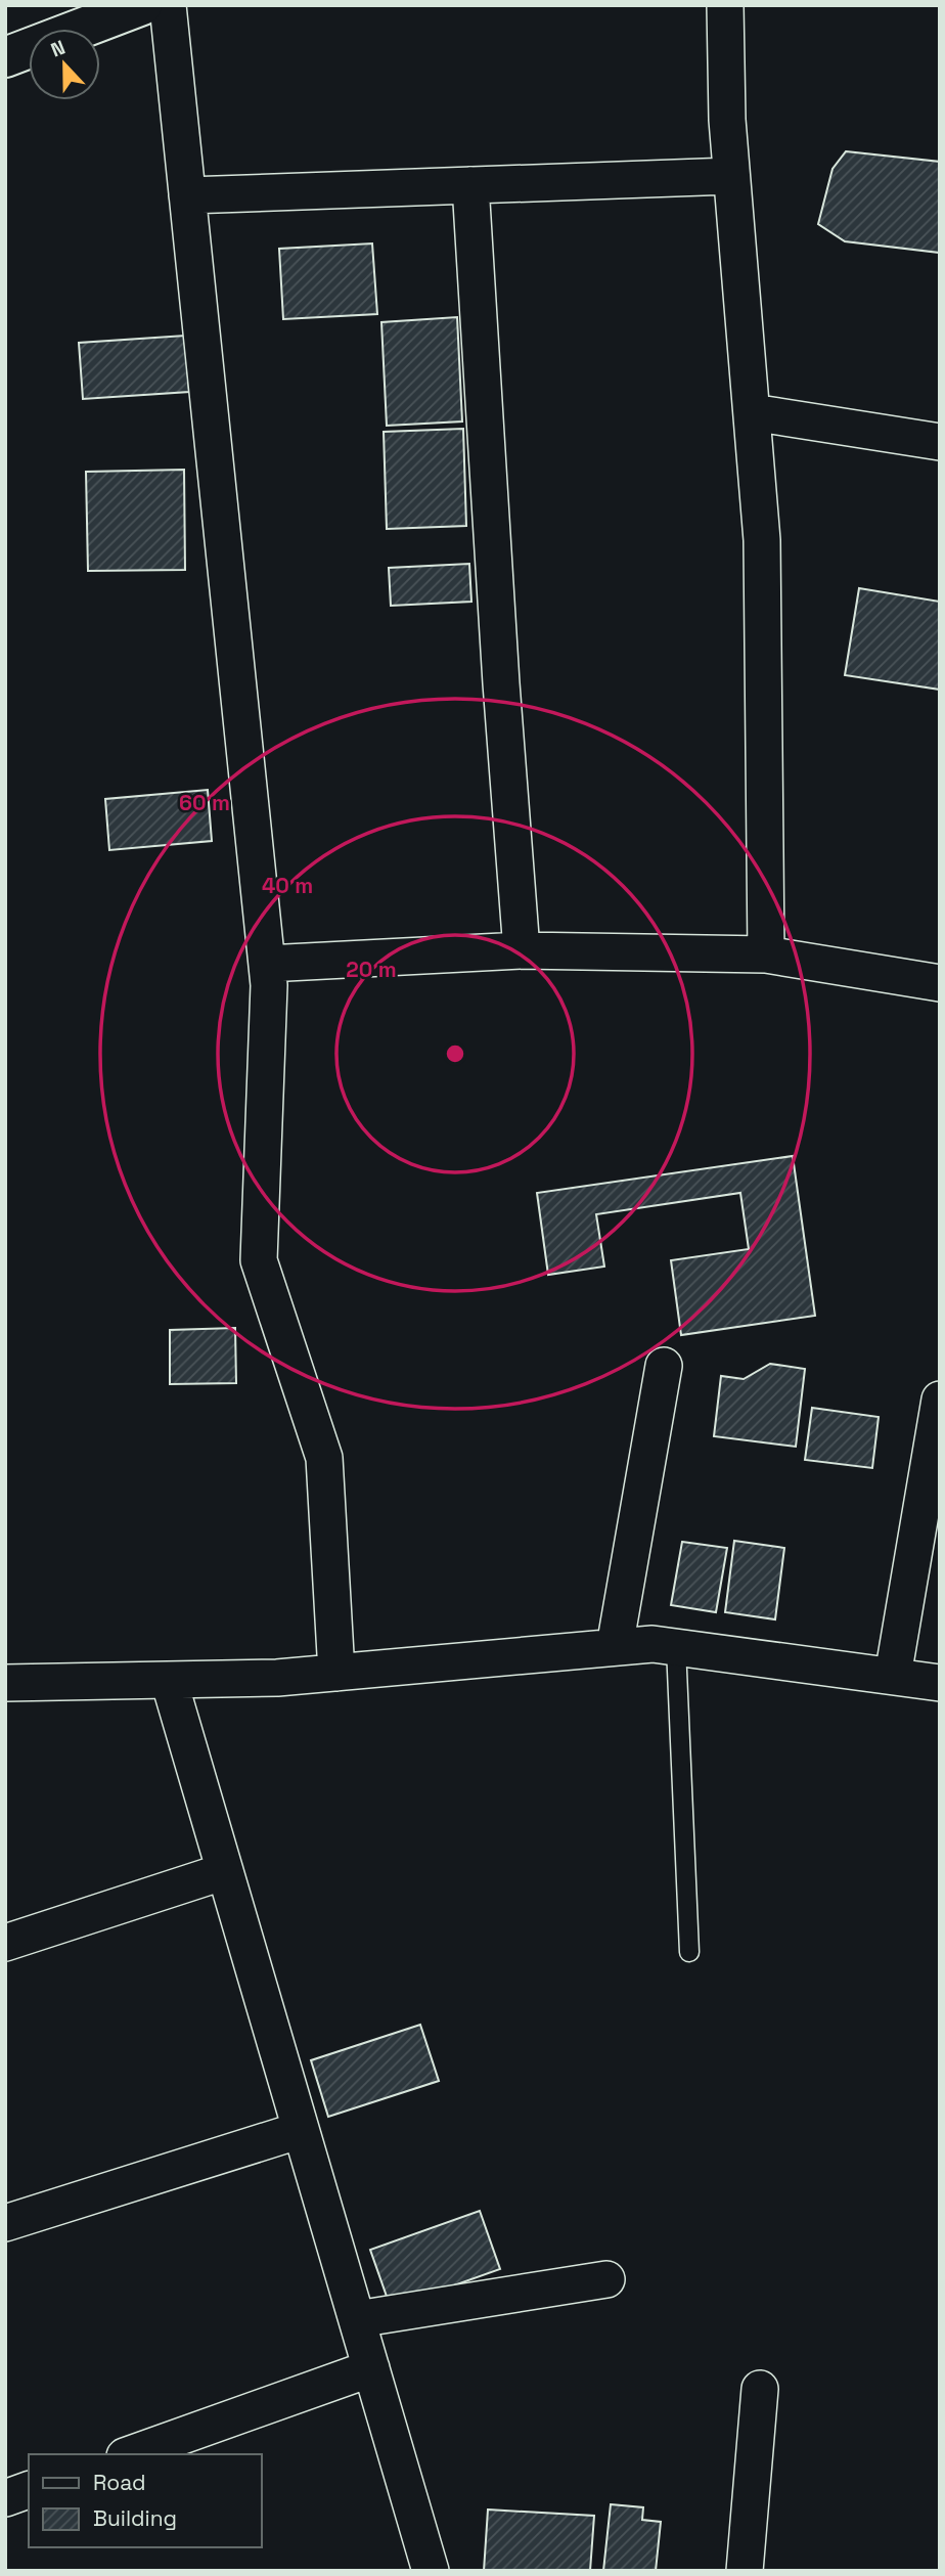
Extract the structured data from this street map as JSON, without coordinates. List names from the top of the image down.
{
  "legend": ["Road", "Building"],
  "north": "top",
  "rings": ["60 m", "40 m", "20 m"]
}
